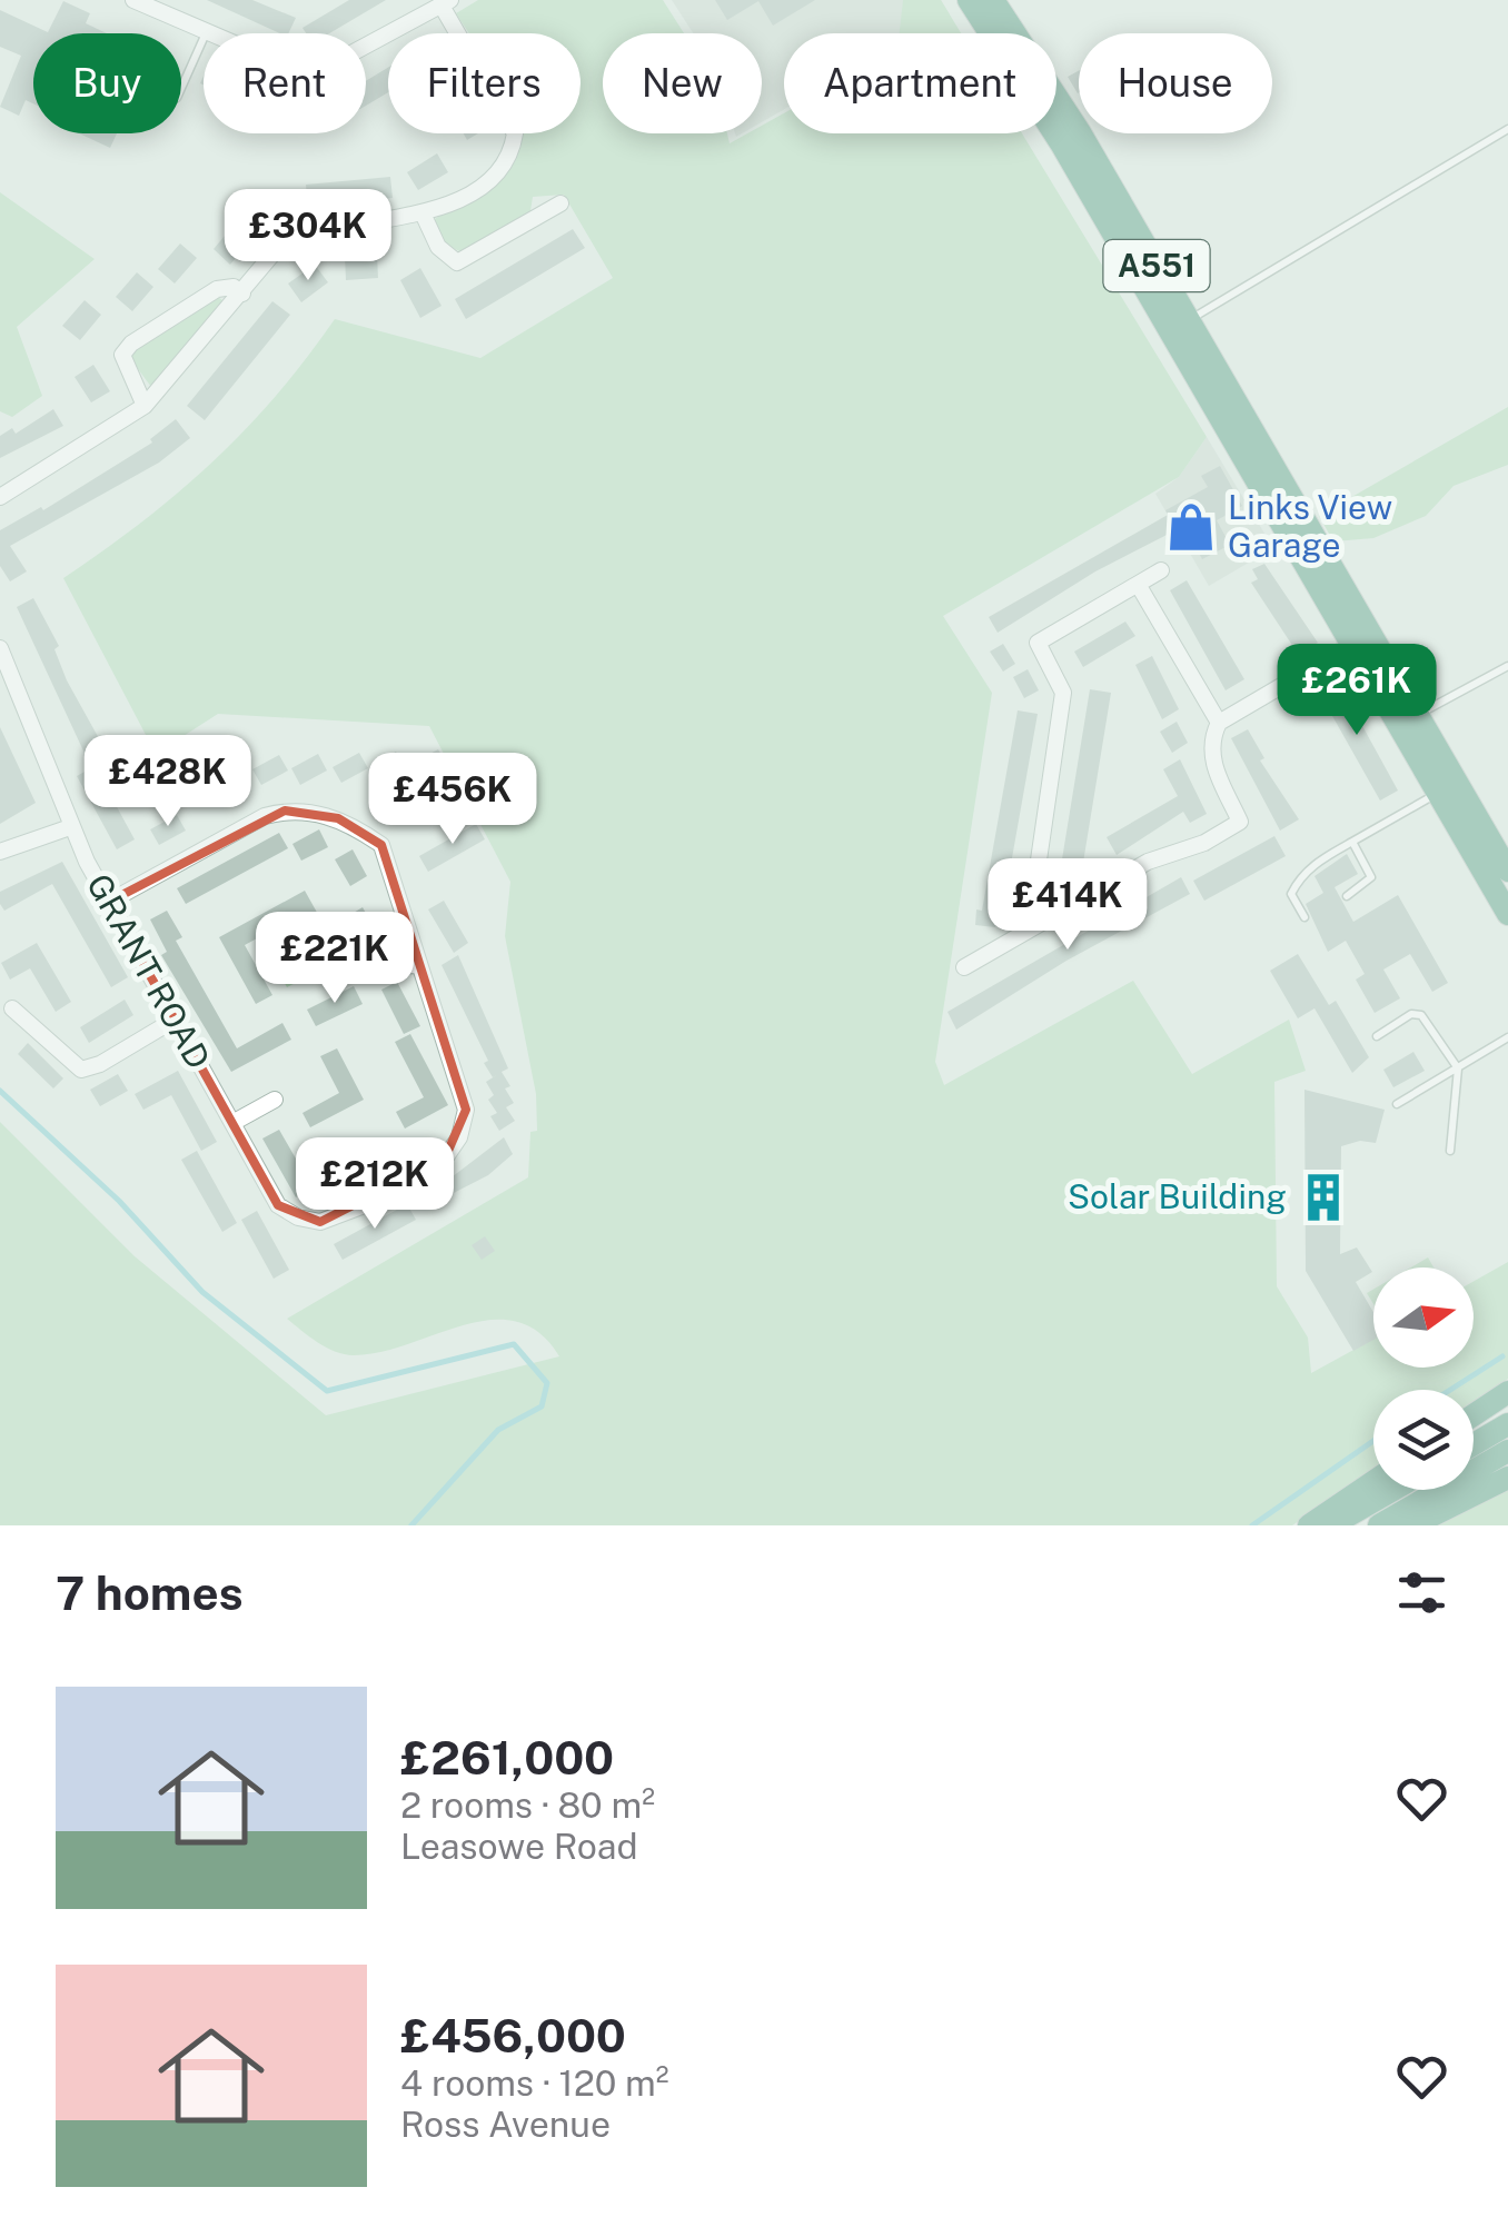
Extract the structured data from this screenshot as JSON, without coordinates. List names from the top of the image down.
{
  "streets": {
    "main road": ["A551"],
    "street": ["GRANT ROAD"]
  },
  "places": {
    "shop": ["Links View Garage"],
    "building": ["Solar Building"]
  },
  "north": "right",
  "page": {
    "chip": [
      "Buy",
      "Rent",
      "Filters",
      "New",
      "Apartment",
      "House"
    ],
    "price": [
      "£304K",
      "£261K",
      "£428K",
      "£456K",
      "£414K",
      "£221K",
      "£212K"
    ],
    "heading": "7 homes",
    "list": [
      {
        "name": "£261,000",
        "note": "2 rooms · 80 m² · Leasowe Road"
      },
      {
        "name": "£456,000",
        "note": "4 rooms · 120 m² · Ross Avenue"
      }
    ]
  }
}
